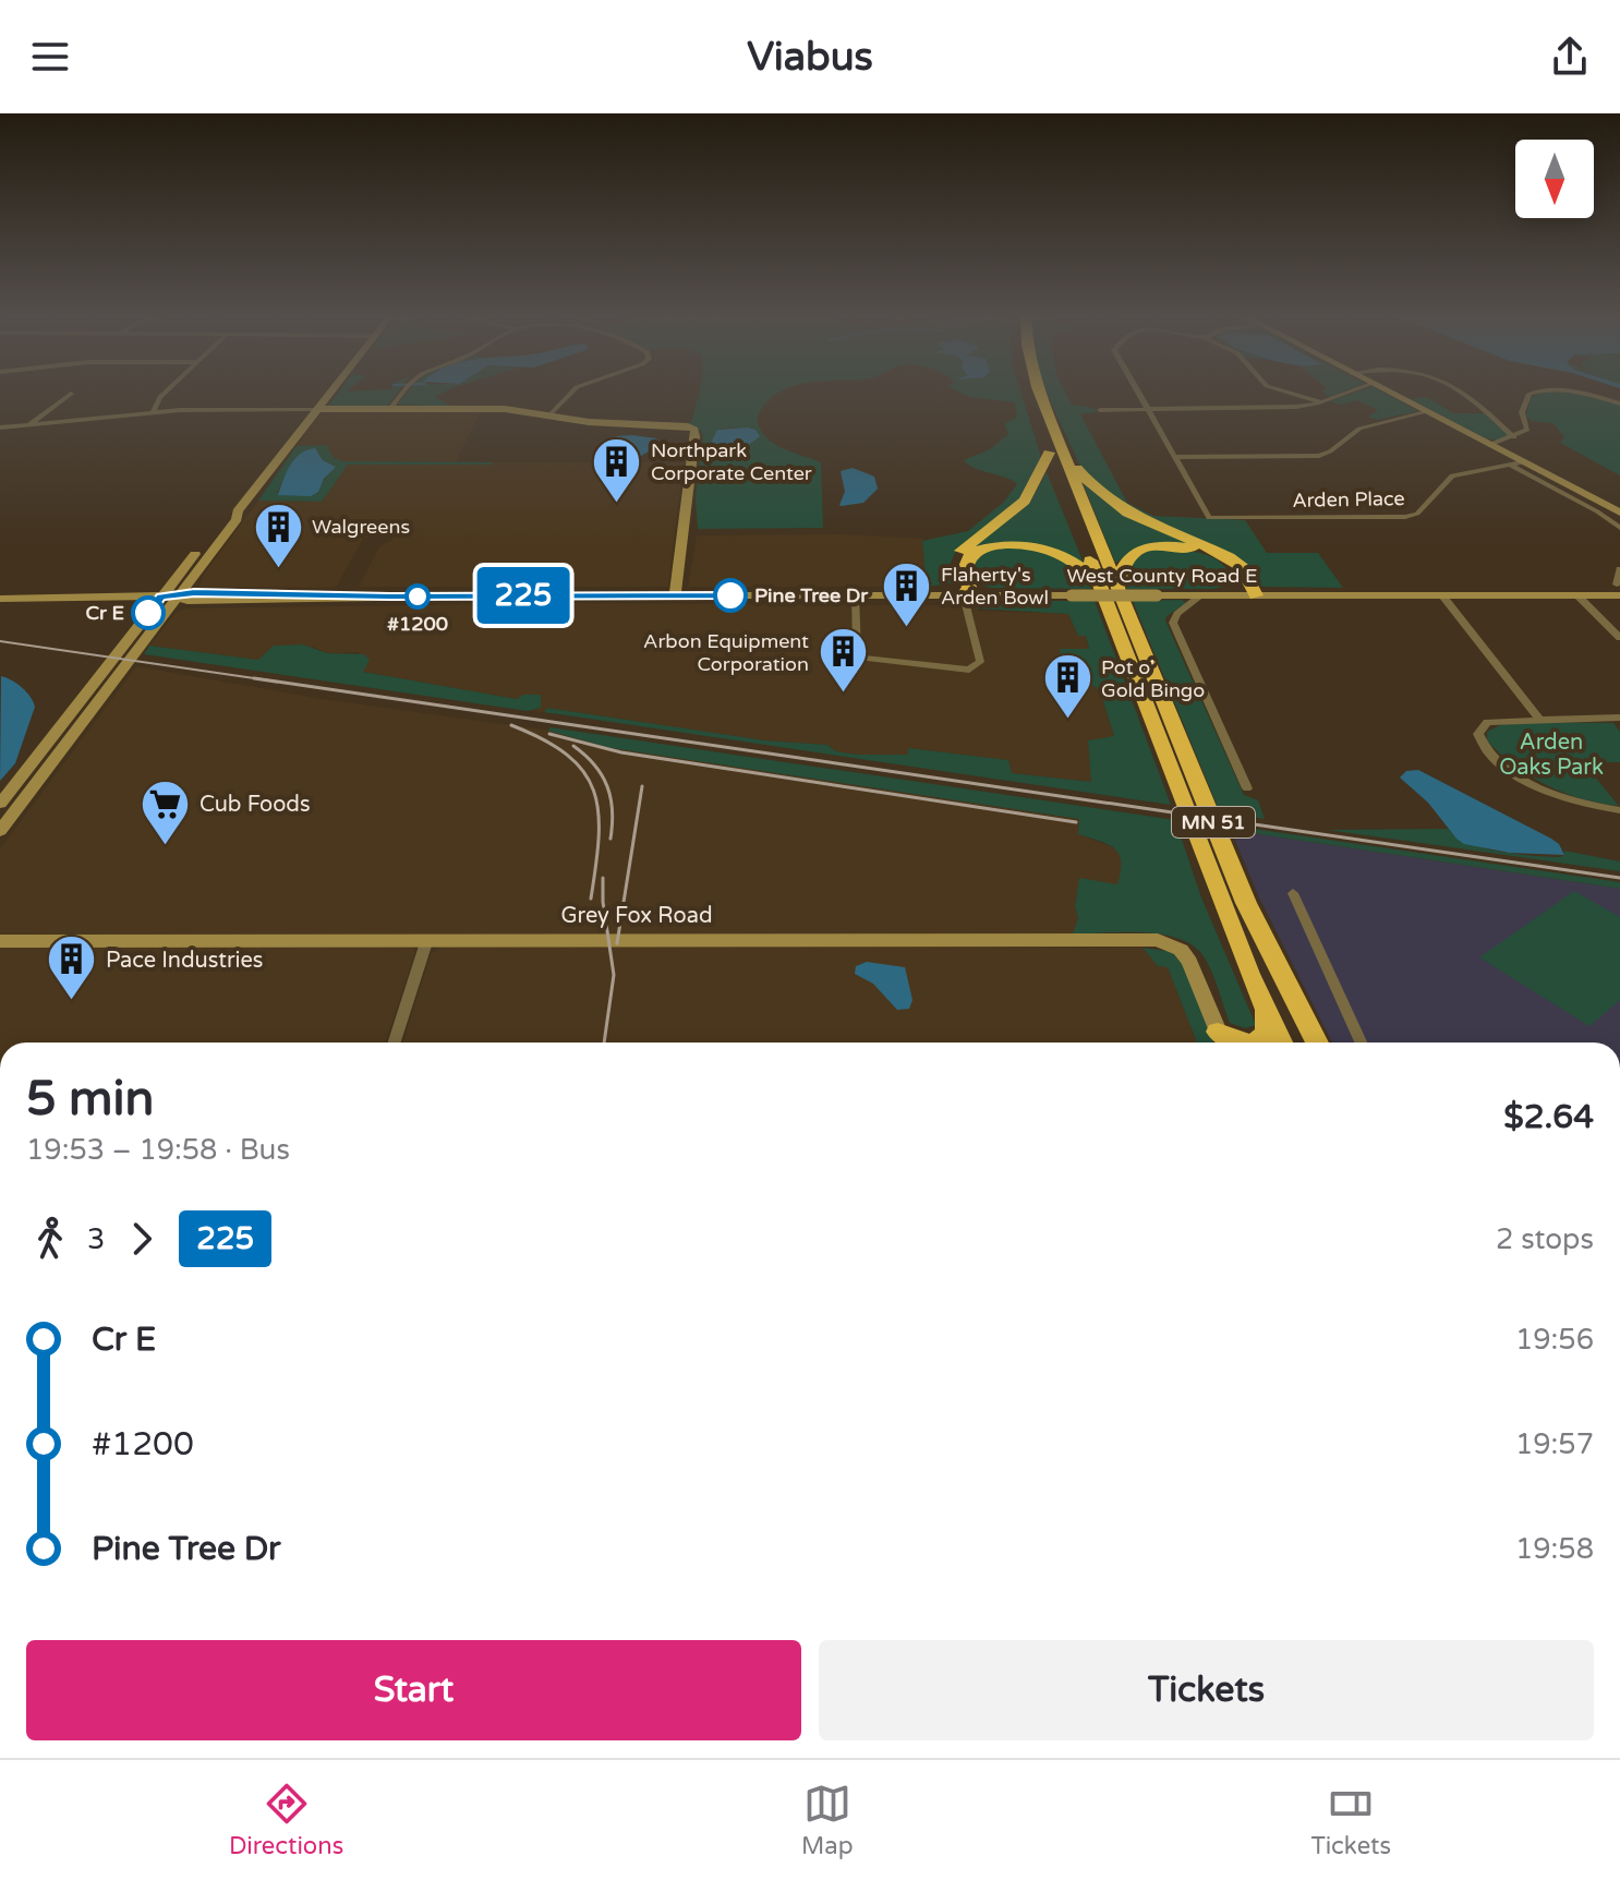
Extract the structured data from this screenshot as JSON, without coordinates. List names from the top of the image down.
{
  "streets": {
    "highway": ["MN 51"],
    "street": ["Arden Place", "West County Road E", "Grey Fox Road"]
  },
  "parks": ["Arden Oaks Park"],
  "places": {
    "building": [
      "Northpark Corporate Center",
      "Walgreens",
      "Flaherty's Arden Bowl",
      "Arbon Equipment Corporation",
      "Pot o' Gold Bingo",
      "Pace Industries"
    ],
    "other": ["Pine Tree Dr", "#1200", "Cr E"],
    "supermarket": ["Cub Foods"]
  },
  "lines": ["bus line 225"],
  "north": "bottom",
  "page": {
    "header": "Viabus",
    "on_map": "225",
    "heading": ["5 min", "19:53 – 19:58 · Bus", "$2.64"],
    "legs": ["3", "225", "2 stops"],
    "list": [
      {
        "name": "Cr E",
        "value": "19:56"
      },
      {
        "name": "#1200",
        "value": "19:57"
      },
      {
        "name": "Pine Tree Dr",
        "value": "19:58"
      }
    ],
    "buttons": ["Start", "Tickets"],
    "tabs": ["Directions", "Map", "Tickets"]
  }
}
